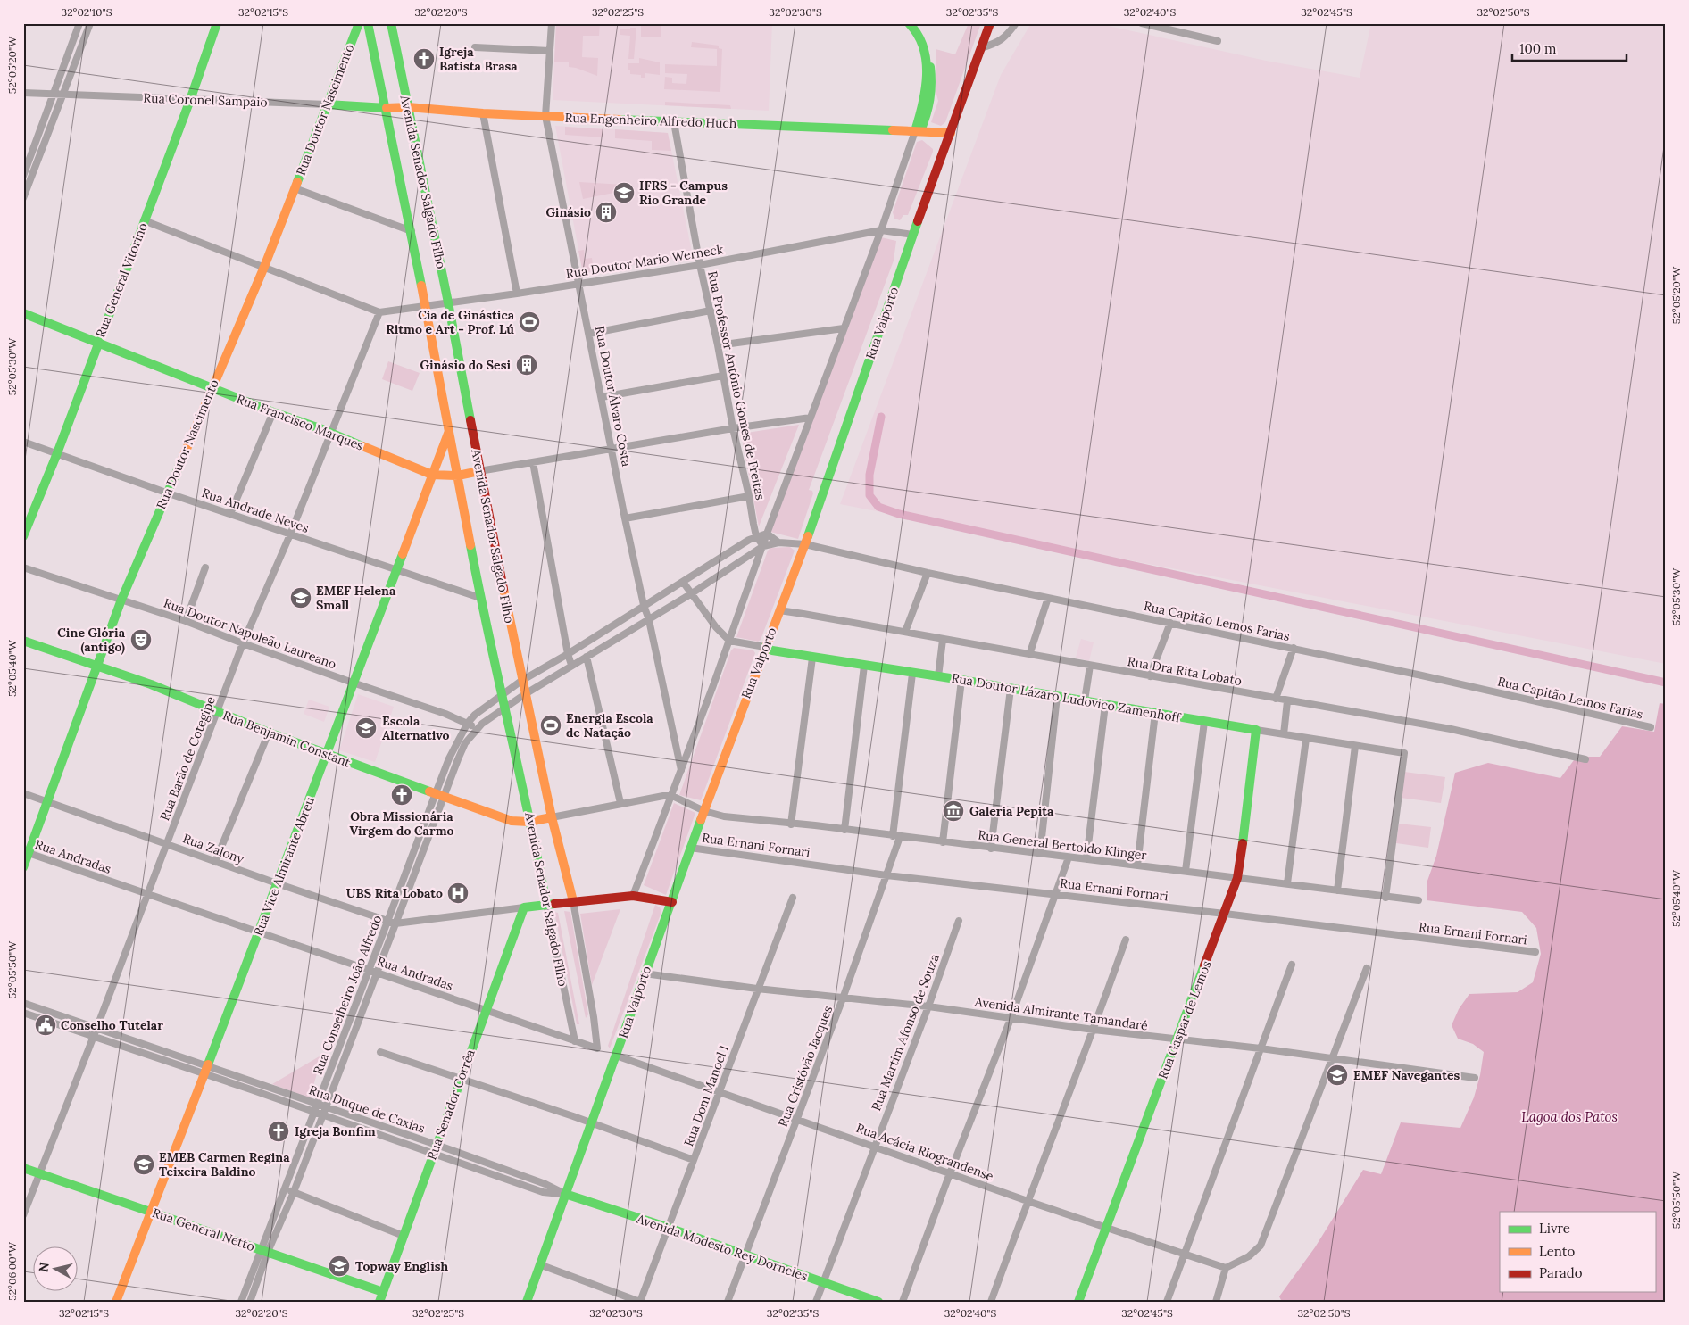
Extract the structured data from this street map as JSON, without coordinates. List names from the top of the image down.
{
  "streets": {
    "street": [
      "Rua Coronel Sampaio",
      "Rua Doutor Nascimento",
      "Rua Engenheiro Alfredo Huch",
      "Avenida Senador Salgado Filho",
      "Rua Doutor Mario Werneck",
      "Rua General Vitorino",
      "Rua Valporto",
      "Rua Professor Antônio Gomes de Freitas",
      "Rua Doutor Álvaro Costa",
      "Rua Francisco Marques",
      "Rua Andrade Neves",
      "Rua Capitão Lemos Farias",
      "Rua Doutor Napoleão Laureano",
      "Rua Dra Rita Lobato",
      "Rua Doutor Lázaro Ludovico Zamenhoff",
      "Rua Benjamin Constant",
      "Rua Barão de Cotegipe",
      "Rua Ernani Fornari",
      "Rua General Bertoldo Klinger",
      "Rua Zalony",
      "Rua Andradas",
      "Rua Vice Almirante Abreu",
      "Rua Conselheiro João Alfredo",
      "Avenida Almirante Tamandaré",
      "Rua Gaspar de Lemos",
      "Rua Martim Afonso de Souza",
      "Rua Cristóvão Jacques",
      "Rua Dom Manoel I",
      "Rua Senador Corrêa",
      "Rua Duque de Caxias",
      "Rua Acácia Riograndense",
      "Rua General Netto",
      "Avenida Modesto Rey Dorneles"
    ]
  },
  "crossings": [
    ["Rua Coronel Sampaio", "Rua Doutor Nascimento"],
    ["Rua Coronel Sampaio", "Rua Engenheiro Alfredo Huch"],
    ["Rua Coronel Sampaio", "Avenida Senador Salgado Filho"],
    ["Rua Coronel Sampaio", "Rua General Vitorino"],
    ["Rua Doutor Nascimento", "Rua Francisco Marques"],
    ["Rua Doutor Nascimento", "Rua Andrade Neves"],
    ["Rua Doutor Nascimento", "Rua Doutor Napoleão Laureano"],
    ["Rua Doutor Nascimento", "Rua Benjamin Constant"],
    ["Rua Doutor Nascimento", "Rua Zalony"],
    ["Rua Doutor Nascimento", "Rua Andradas"],
    ["Rua Engenheiro Alfredo Huch", "Avenida Senador Salgado Filho"],
    ["Rua Engenheiro Alfredo Huch", "Rua Valporto"],
    ["Rua Engenheiro Alfredo Huch", "Rua Professor Antônio Gomes de Freitas"],
    ["Rua Engenheiro Alfredo Huch", "Rua Doutor Álvaro Costa"],
    ["Avenida Senador Salgado Filho", "Rua Doutor Mario Werneck"],
    ["Avenida Senador Salgado Filho", "Rua Francisco Marques"],
    ["Avenida Senador Salgado Filho", "Rua Andrade Neves"],
    ["Avenida Senador Salgado Filho", "Rua Benjamin Constant"],
    ["Avenida Senador Salgado Filho", "Rua Andradas"],
    ["Avenida Senador Salgado Filho", "Rua Vice Almirante Abreu"],
    ["Rua Doutor Mario Werneck", "Rua Valporto"],
    ["Rua Doutor Mario Werneck", "Rua Professor Antônio Gomes de Freitas"],
    ["Rua Doutor Mario Werneck", "Rua Doutor Álvaro Costa"],
    ["Rua Doutor Mario Werneck", "Rua Barão de Cotegipe"],
    ["Rua General Vitorino", "Rua Francisco Marques"],
    ["Rua General Vitorino", "Rua Andrade Neves"],
    ["Rua Valporto", "Rua Capitão Lemos Farias"],
    ["Rua Valporto", "Rua Dra Rita Lobato"],
    ["Rua Valporto", "Rua Doutor Lázaro Ludovico Zamenhoff"],
    ["Rua Valporto", "Rua Ernani Fornari"],
    ["Rua Valporto", "Rua General Bertoldo Klinger"],
    ["Rua Valporto", "Avenida Almirante Tamandaré"],
    ["Rua Valporto", "Rua Duque de Caxias"],
    ["Rua Valporto", "Rua Acácia Riograndense"],
    ["Rua Valporto", "Avenida Modesto Rey Dorneles"],
    ["Rua Professor Antônio Gomes de Freitas", "Rua Capitão Lemos Farias"],
    ["Rua Francisco Marques", "Rua Barão de Cotegipe"],
    ["Rua Francisco Marques", "Rua Vice Almirante Abreu"],
    ["Rua Andrade Neves", "Rua Barão de Cotegipe"],
    ["Rua Andrade Neves", "Rua Vice Almirante Abreu"],
    ["Rua Doutor Napoleão Laureano", "Rua Barão de Cotegipe"],
    ["Rua Doutor Napoleão Laureano", "Rua Vice Almirante Abreu"],
    ["Rua Doutor Napoleão Laureano", "Rua Conselheiro João Alfredo"],
    ["Rua Doutor Lázaro Ludovico Zamenhoff", "Rua General Bertoldo Klinger"],
    ["Rua Doutor Lázaro Ludovico Zamenhoff", "Rua Gaspar de Lemos"],
    ["Rua Doutor Lázaro Ludovico Zamenhoff", "Rua Cristóvão Jacques"],
    ["Rua Benjamin Constant", "Rua Barão de Cotegipe"],
    ["Rua Benjamin Constant", "Rua Vice Almirante Abreu"],
    ["Rua Benjamin Constant", "Rua Conselheiro João Alfredo"],
    ["Rua Barão de Cotegipe", "Rua Zalony"],
    ["Rua Barão de Cotegipe", "Rua Andradas"],
    ["Rua Barão de Cotegipe", "Rua Duque de Caxias"],
    ["Rua Barão de Cotegipe", "Rua General Netto"],
    ["Rua Ernani Fornari", "Rua Gaspar de Lemos"],
    ["Rua Ernani Fornari", "Rua Cristóvão Jacques"],
    ["Rua General Bertoldo Klinger", "Rua Gaspar de Lemos"],
    ["Rua General Bertoldo Klinger", "Rua Cristóvão Jacques"],
    ["Rua Zalony", "Rua Vice Almirante Abreu"],
    ["Rua Zalony", "Rua Conselheiro João Alfredo"],
    ["Rua Andradas", "Rua Vice Almirante Abreu"],
    ["Rua Andradas", "Rua Conselheiro João Alfredo"],
    ["Rua Andradas", "Rua Senador Corrêa"],
    ["Rua Vice Almirante Abreu", "Rua Duque de Caxias"],
    ["Rua Vice Almirante Abreu", "Rua General Netto"],
    ["Rua Conselheiro João Alfredo", "Rua Duque de Caxias"],
    ["Rua Conselheiro João Alfredo", "Rua General Netto"],
    ["Avenida Almirante Tamandaré", "Rua Gaspar de Lemos"],
    ["Avenida Almirante Tamandaré", "Rua Martim Afonso de Souza"],
    ["Avenida Almirante Tamandaré", "Rua Cristóvão Jacques"],
    ["Avenida Almirante Tamandaré", "Rua Dom Manoel I"],
    ["Rua Gaspar de Lemos", "Rua Acácia Riograndense"],
    ["Rua Martim Afonso de Souza", "Rua Acácia Riograndense"],
    ["Rua Martim Afonso de Souza", "Avenida Modesto Rey Dorneles"],
    ["Rua Cristóvão Jacques", "Rua Acácia Riograndense"],
    ["Rua Cristóvão Jacques", "Avenida Modesto Rey Dorneles"],
    ["Rua Dom Manoel I", "Rua Acácia Riograndense"],
    ["Rua Dom Manoel I", "Avenida Modesto Rey Dorneles"],
    ["Rua Senador Corrêa", "Rua Duque de Caxias"],
    ["Rua Senador Corrêa", "Rua General Netto"],
    ["Rua Duque de Caxias", "Avenida Modesto Rey Dorneles"]
  ],
  "water": ["Lagoa dos Patos"],
  "places": {
    "church": ["Igreja Batista Brasa", "Obra Missionária Virgem do Carmo", "Igreja Bonfim"],
    "school or university": [
      "IFRS - Campus Rio Grande",
      "EMEF Helena Small",
      "Escola Alternativo",
      "EMEF Navegantes",
      "EMEB Carmen Regina Teixeira Baldino",
      "Topway English"
    ],
    "building": ["Ginásio", "Ginásio do Sesi"],
    "sports": ["Cia de Ginástica Ritmo e Art - Prof. Lú", "Energia Escola de Natação"],
    "theatre": ["Cine Glória (antigo)"],
    "museum": ["Galeria Pepita"],
    "hospital": ["UBS Rita Lobato"],
    "public building": ["Conselho Tutelar"]
  },
  "legend": ["Livre", "Lento", "Parado"],
  "scale_bar": "100 m",
  "north": "left",
  "coordinates": [
    "32°02'10\"S",
    "32°02'15\"S",
    "32°02'20\"S",
    "32°02'25\"S",
    "32°02'30\"S",
    "32°02'35\"S",
    "32°02'40\"S",
    "32°02'45\"S",
    "32°02'50\"S",
    "52°05'20\"W",
    "52°05'30\"W",
    "52°05'40\"W",
    "52°05'50\"W",
    "52°06'00\"W"
  ]
}
